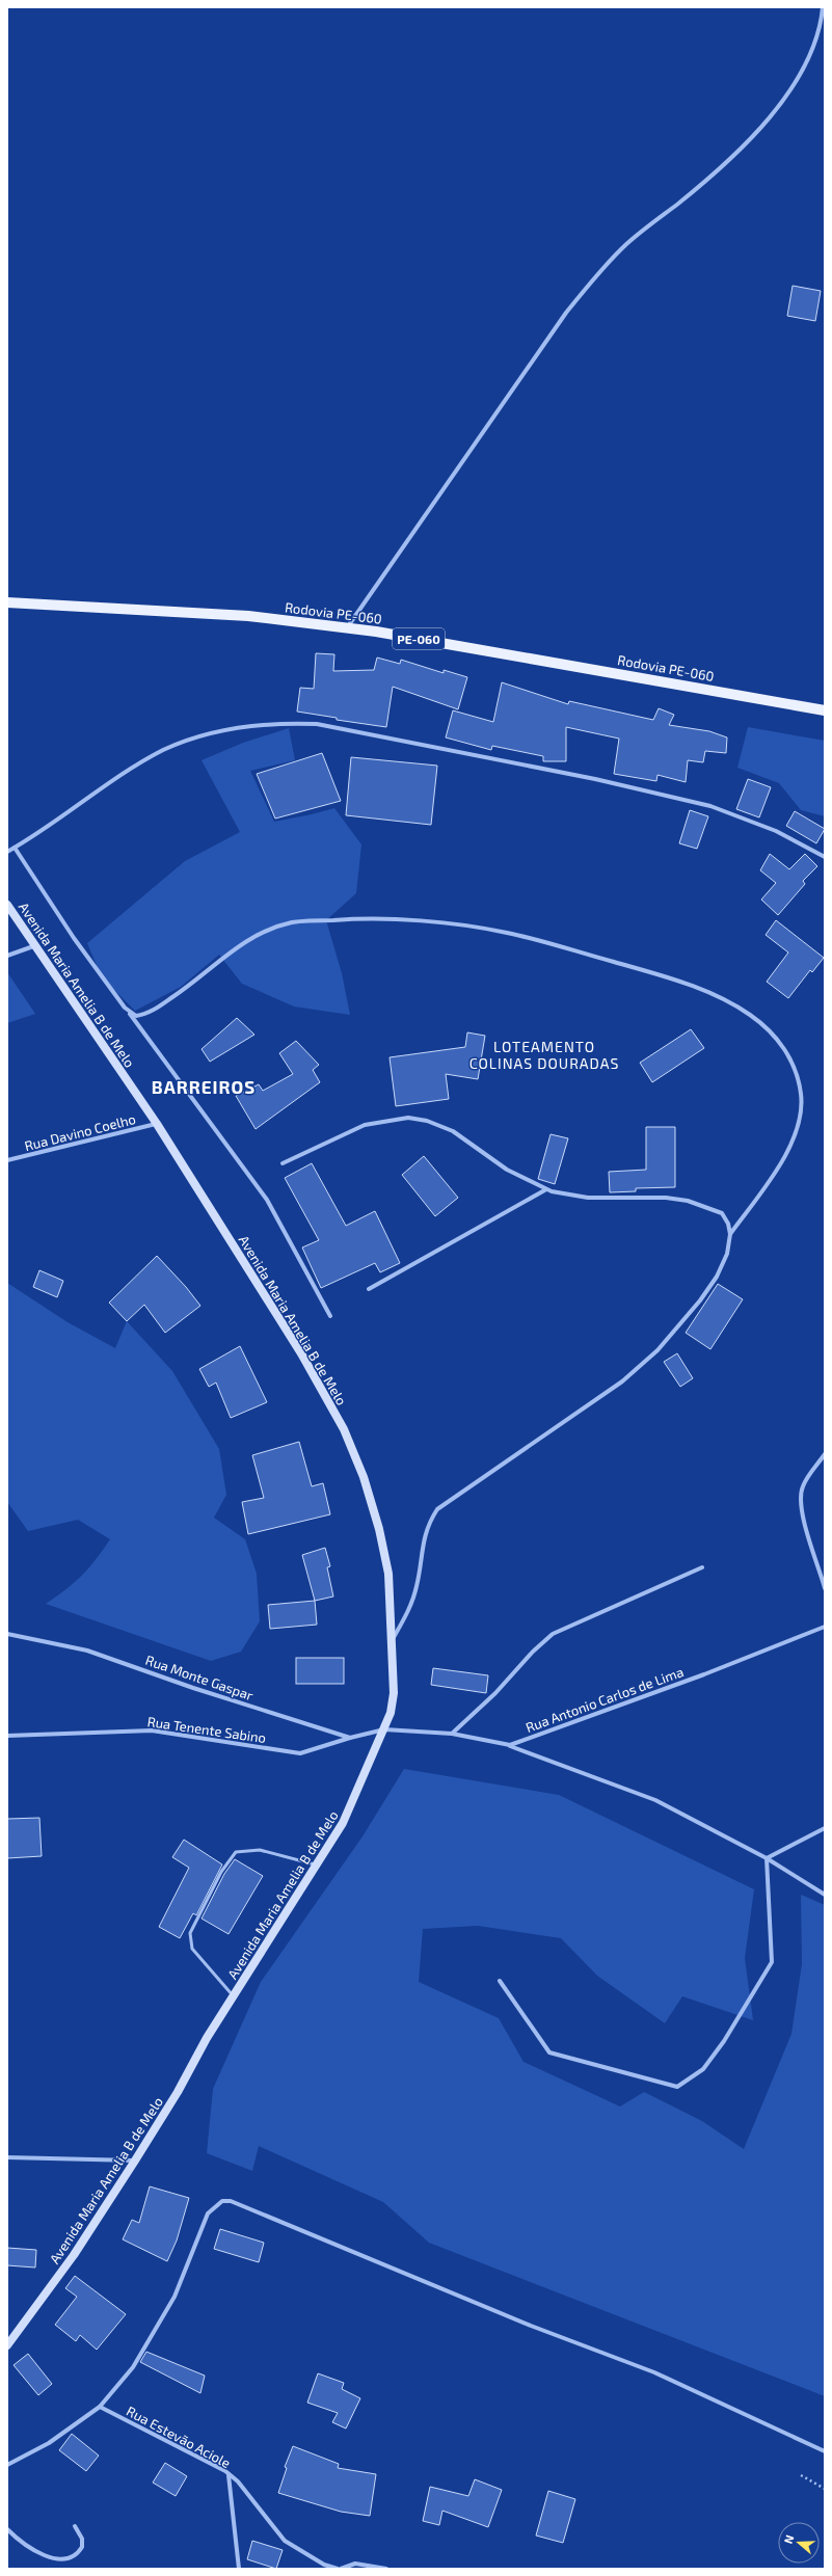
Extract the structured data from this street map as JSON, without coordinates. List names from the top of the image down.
{
  "streets": {
    "main road": ["Rodovia PE-060", "PE-060"],
    "street": [
      "Avenida Maria Amelia B de Melo",
      "Rua Davino Coelho",
      "Rua Monte Gaspar",
      "Rua Antonio Carlos de Lima",
      "Rua Tenente Sabino",
      "Rua Estevão Aciole"
    ]
  },
  "crossings": [
    ["Avenida Maria Amelia B de Melo", "Rua Davino Coelho"],
    ["Rua Monte Gaspar", "Rua Tenente Sabino"]
  ],
  "districts": ["LOTEAMENTO COLINAS DOURADAS", "BARREIROS"],
  "north": "left"
}
